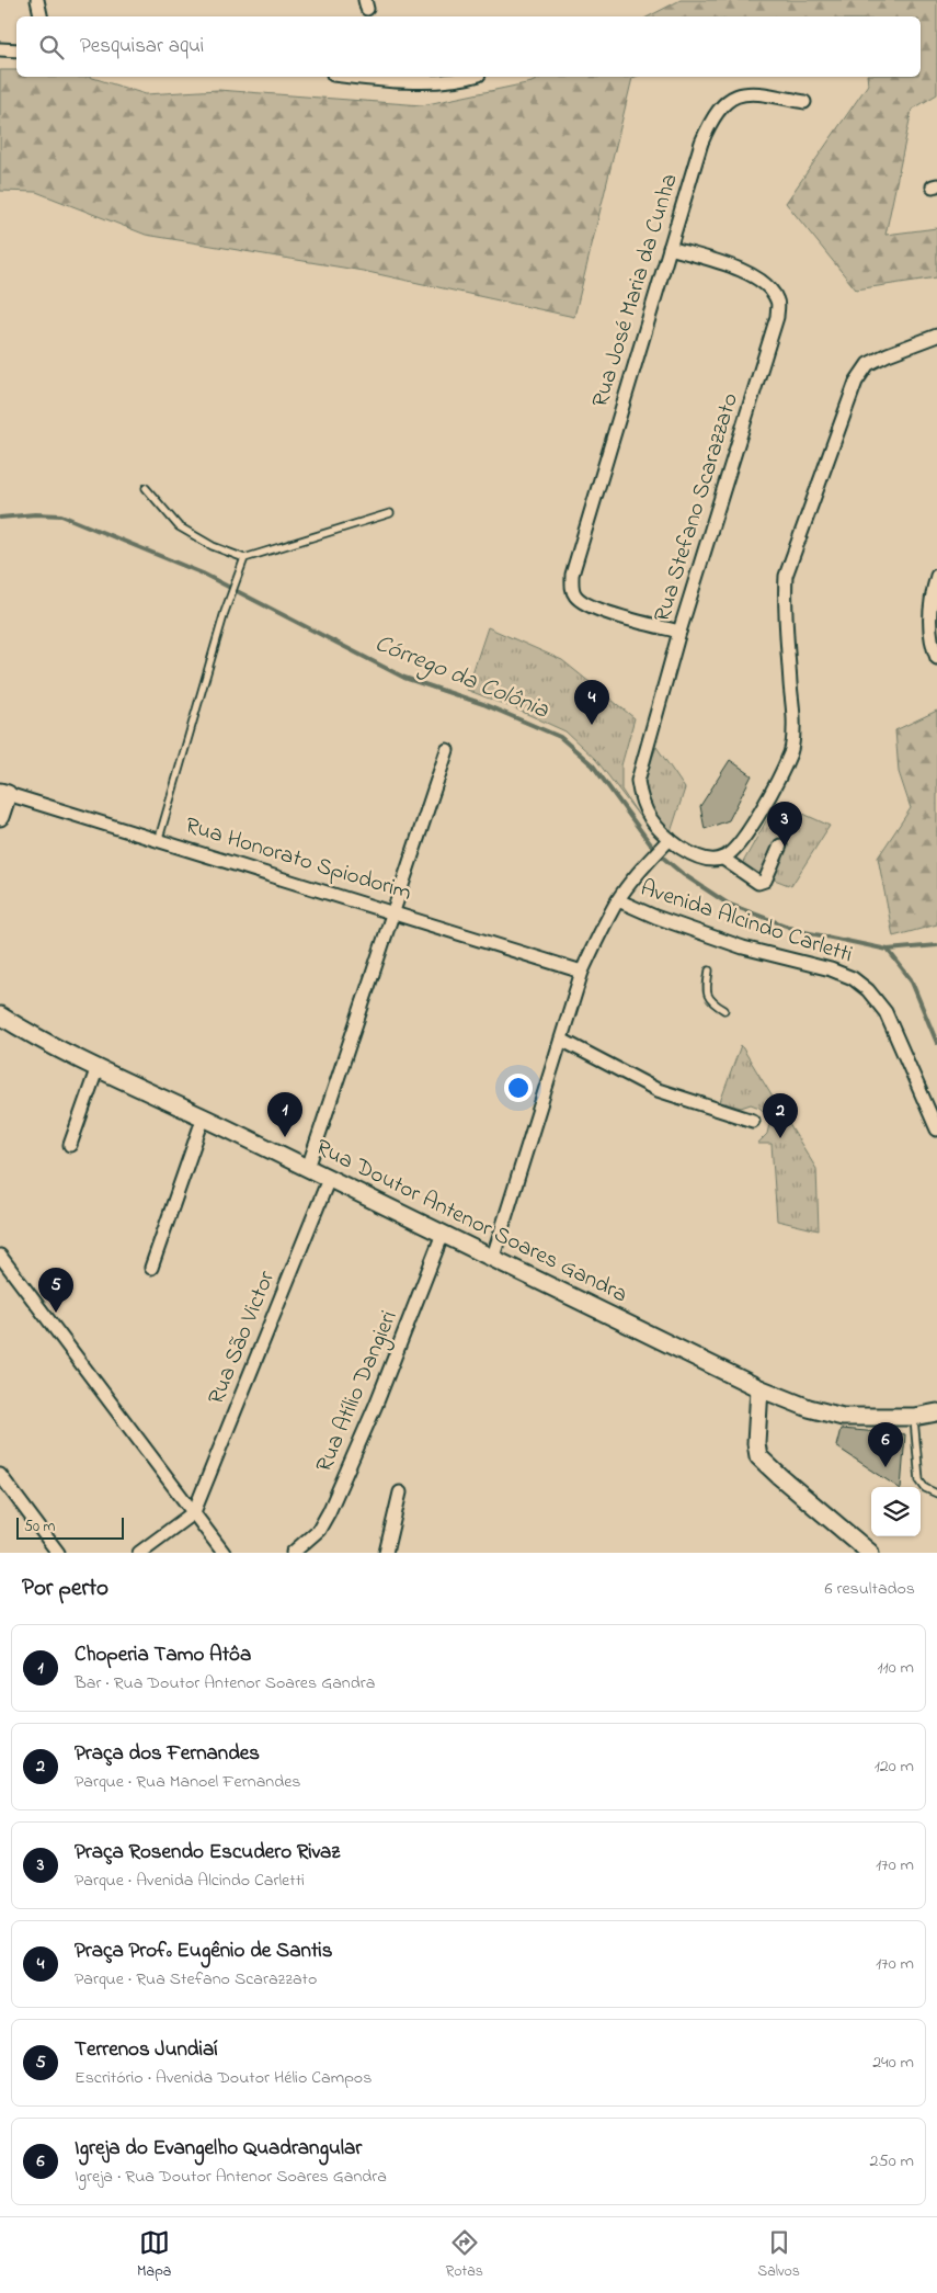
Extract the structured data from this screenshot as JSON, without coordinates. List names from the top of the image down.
{
  "streets": {
    "main road": ["Rua Doutor Antenor Soares Gandra"],
    "street": [
      "Rua José Maria da Cunha",
      "Rua Stefano Scarazzato",
      "Rua Honorato Spiodorim",
      "Avenida Alcindo Carletti",
      "Rua São Victor",
      "Rua Atílio Dangieri"
    ]
  },
  "crossings": [
    ["Rua José Maria da Cunha", "Rua Stefano Scarazzato"],
    ["Rua Doutor Antenor Soares Gandra", "Rua São Victor"],
    ["Rua Doutor Antenor Soares Gandra", "Rua Atílio Dangieri"]
  ],
  "water": ["Córrego da Colônia"],
  "scale_bar": "50 m",
  "page": {
    "search": "Pesquisar aqui",
    "pins": [
      "4",
      "3",
      "1",
      "2",
      "5",
      "6"
    ],
    "scale": "50 m",
    "heading": ["Por perto", "6 resultados"],
    "list": [
      {
        "mark": "1",
        "name": "Choperia Tamo Atôa",
        "note": "Bar · Rua Doutor Antenor Soares Gandra",
        "value": "110 m"
      },
      {
        "mark": "2",
        "name": "Praça dos Fernandes",
        "note": "Parque · Rua Manoel Fernandes",
        "value": "120 m"
      },
      {
        "mark": "3",
        "name": "Praça Rosendo Escudero Rivaz",
        "note": "Parque · Avenida Alcindo Carletti",
        "value": "170 m"
      },
      {
        "mark": "4",
        "name": "Praça Profº Eugênio de Santis",
        "note": "Parque · Rua Stefano Scarazzato",
        "value": "170 m"
      },
      {
        "mark": "5",
        "name": "Terrenos Jundiaí",
        "note": "Escritório · Avenida Doutor Hélio Campos",
        "value": "240 m"
      },
      {
        "mark": "6",
        "name": "Igreja do Evangelho Quadrangular",
        "note": "Igreja · Rua Doutor Antenor Soares Gandra",
        "value": "250 m"
      }
    ],
    "nav": ["Mapa", "Rotas", "Salvos"]
  }
}
